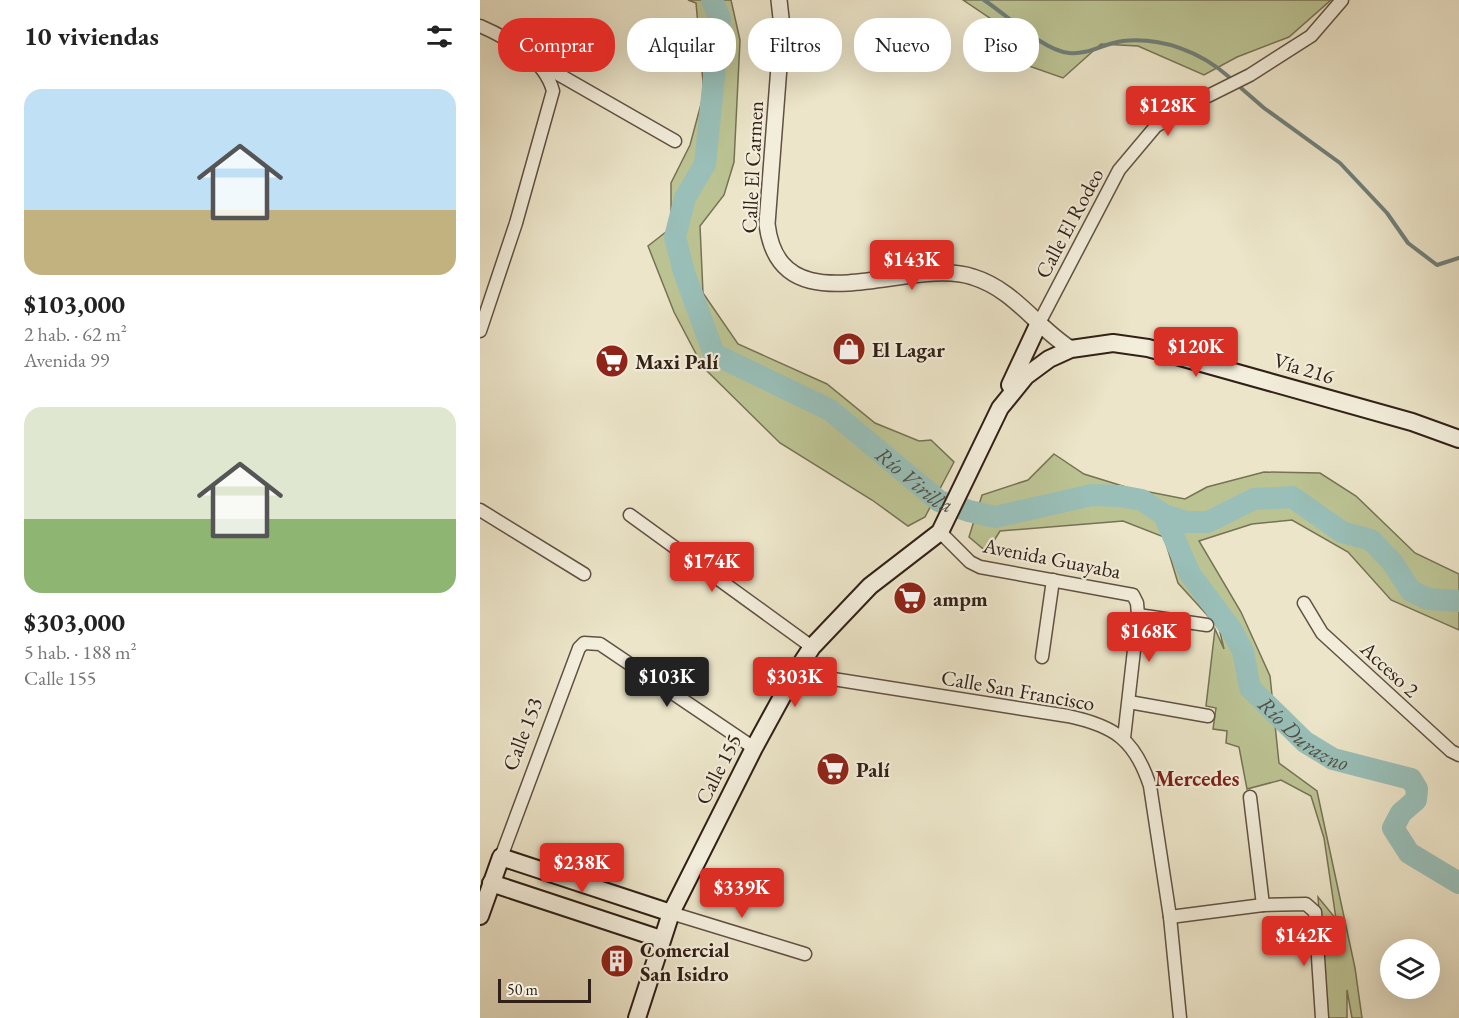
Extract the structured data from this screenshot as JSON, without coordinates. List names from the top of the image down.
{
  "streets": {
    "main road": ["Vía 216", "Calle 153", "Calle 155"],
    "street": [
      "Calle El Carmen",
      "Calle El Rodeo",
      "Avenida Guayaba",
      "Acceso 2",
      "Calle San Francisco"
    ]
  },
  "crossings": [
    ["Calle El Carmen", "Calle El Rodeo"],
    ["Calle El Carmen", "Vía 216"],
    ["Vía 216", "Avenida Guayaba"],
    ["Vía 216", "Calle 155"],
    ["Avenida Guayaba", "Calle 155"],
    ["Calle San Francisco", "Calle 155"],
    ["Calle 153", "Calle 155"]
  ],
  "districts": ["Mercedes"],
  "water": ["Río Virilla", "Río Durazno"],
  "places": {
    "shop": ["El Lagar"],
    "supermarket": ["Maxi Palí", "ampm", "Palí"],
    "building": ["Comercial San Isidro"]
  },
  "scale_bar": "50 m",
  "page": {
    "heading": "10 viviendas",
    "chip": [
      "Comprar",
      "Alquilar",
      "Filtros",
      "Nuevo",
      "Piso"
    ],
    "list": [
      {
        "name": "$103,000",
        "note": "2 hab. · 62 m² · Avenida 99"
      },
      {
        "name": "$303,000",
        "note": "5 hab. · 188 m² · Calle 155"
      }
    ],
    "price": [
      "$128K",
      "$143K",
      "$120K",
      "$174K",
      "$168K",
      "$103K",
      "$303K",
      "$238K",
      "$339K",
      "$142K"
    ],
    "scale": "50 m"
  }
}
